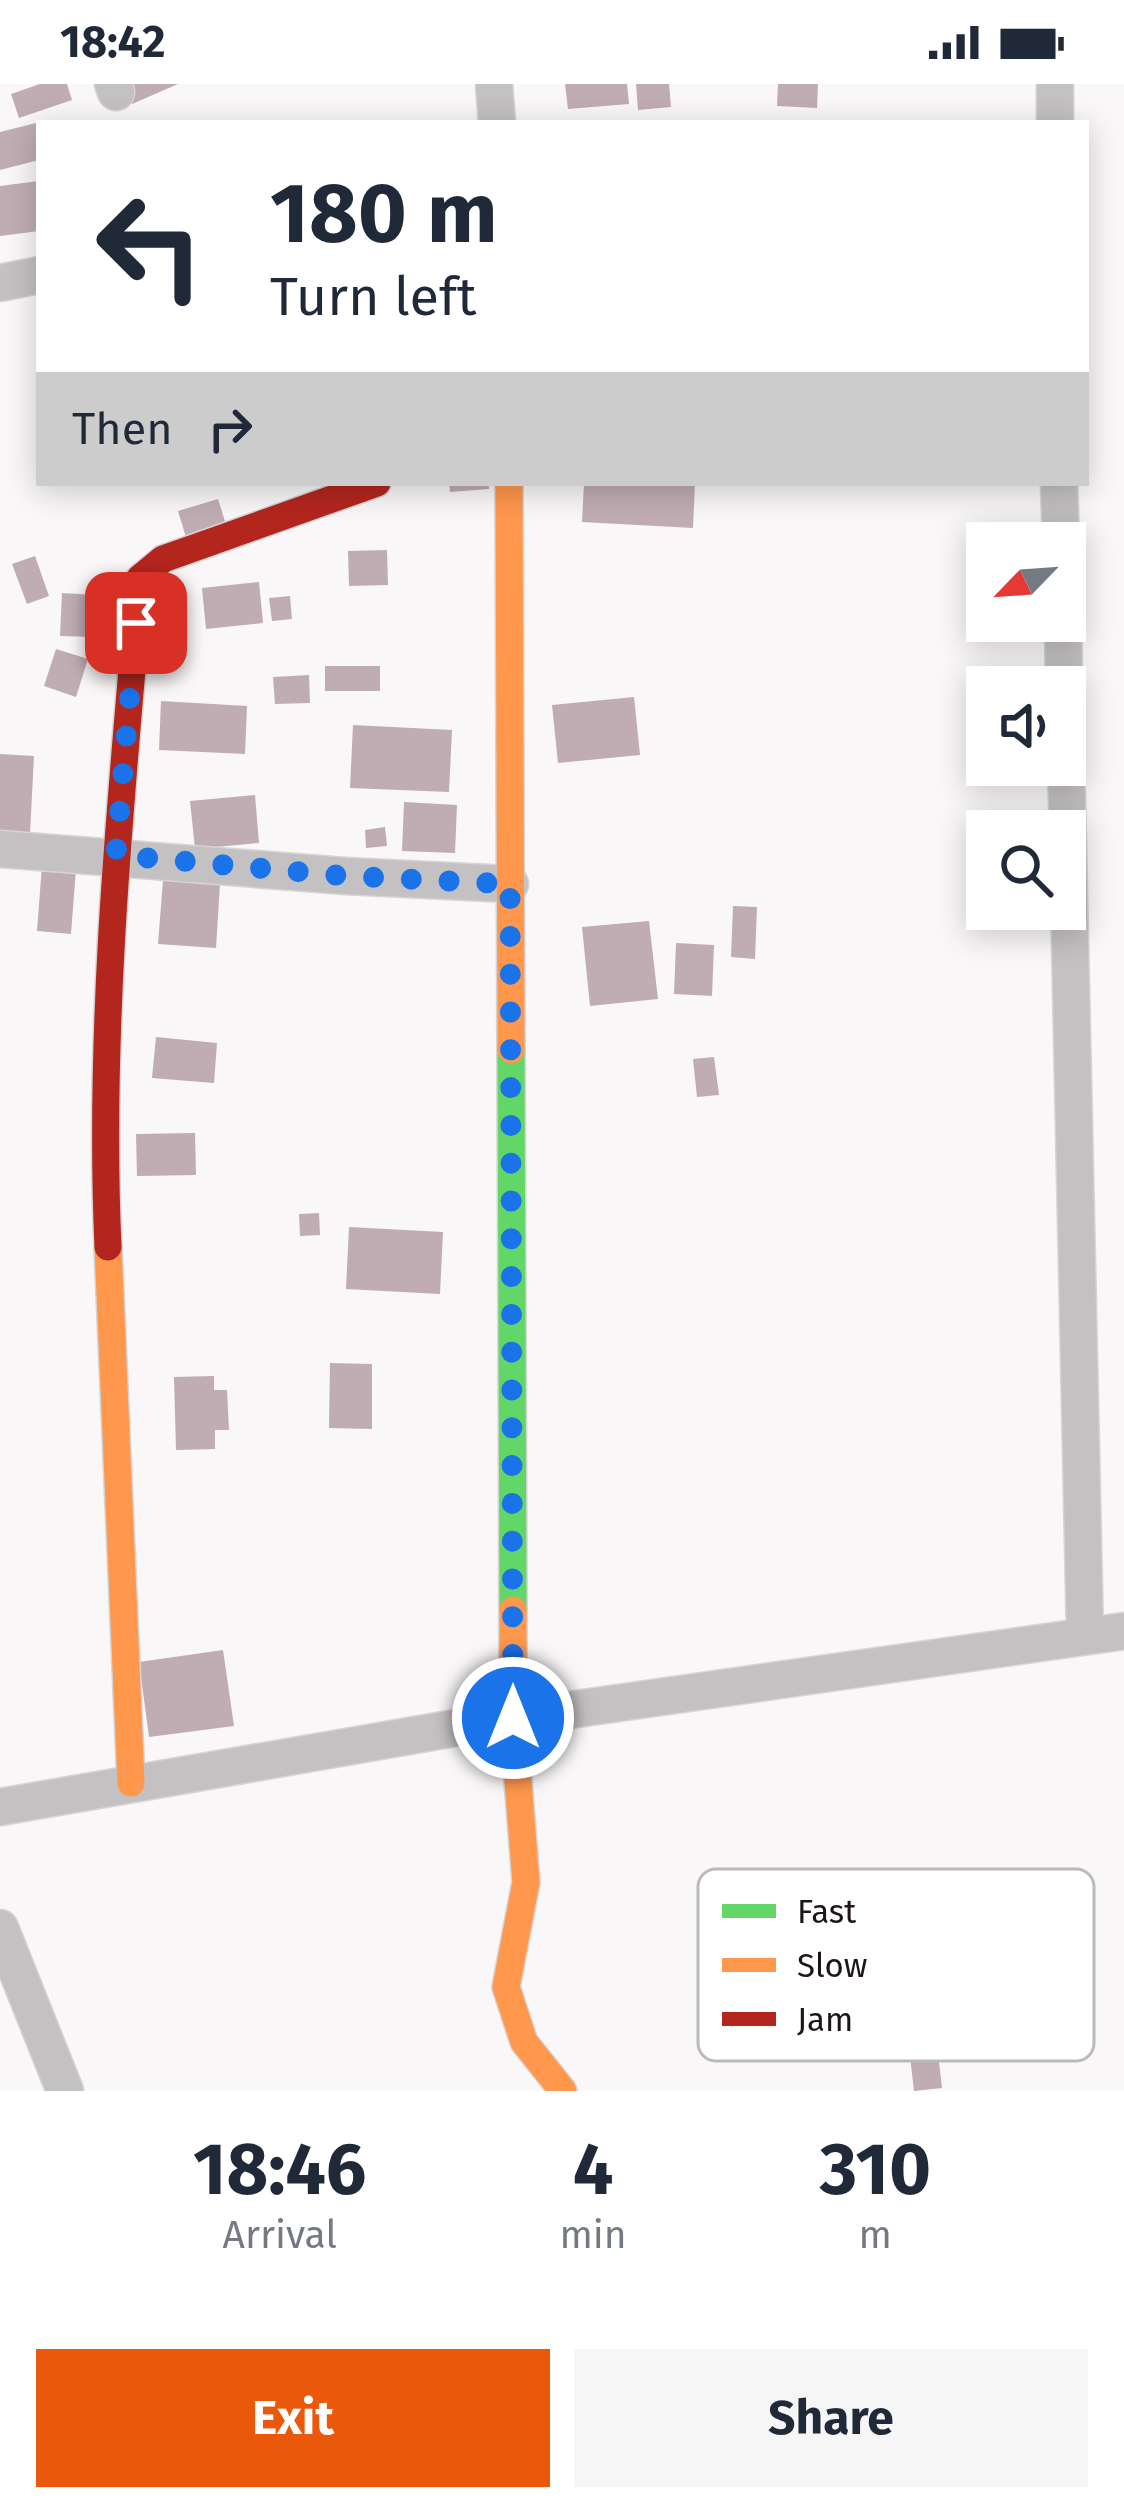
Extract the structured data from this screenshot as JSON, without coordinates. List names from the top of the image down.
{
  "legend": ["Fast", "Slow", "Jam"],
  "north": "bottom left",
  "page": {
    "status": "18:42",
    "turn": ["180 m", "Turn left"],
    "then": "Then",
    "eta": [
      "18:46",
      "Arrival",
      "4",
      "min",
      "310",
      "m"
    ],
    "buttons": ["Exit", "Share"]
  }
}
